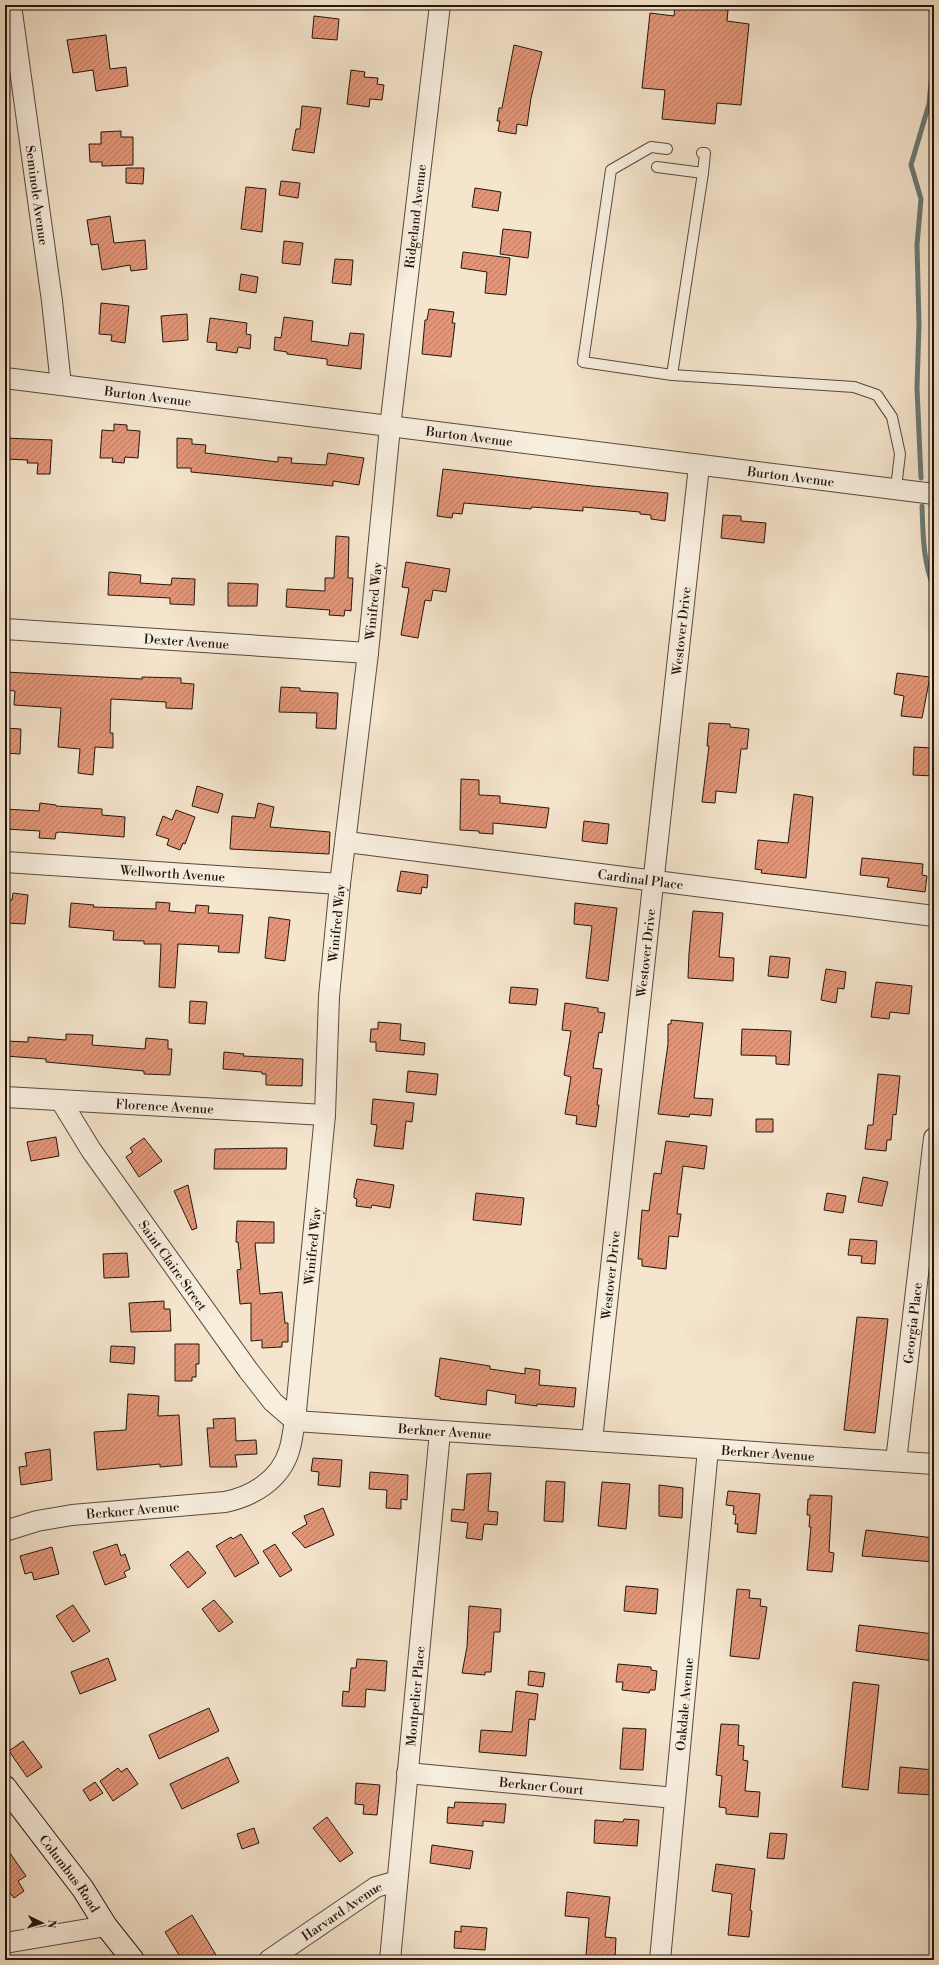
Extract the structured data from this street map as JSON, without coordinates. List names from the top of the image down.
{
  "streets": {
    "street": [
      "Seminole Avenue",
      "Ridgeland Avenue",
      "Burton Avenue",
      "Winifred Way",
      "Westover Drive",
      "Dexter Avenue",
      "Wellworth Avenue",
      "Cardinal Place",
      "Florence Avenue",
      "Saint Claire Street",
      "Georgia Place",
      "Berkner Avenue",
      "Montpelier Place",
      "Oakdale Avenue",
      "Berkner Court",
      "Columbus Road",
      "Harvard Avenue"
    ]
  },
  "crossings": [
    ["Seminole Avenue", "Burton Avenue"],
    ["Ridgeland Avenue", "Burton Avenue"],
    ["Ridgeland Avenue", "Winifred Way"],
    ["Burton Avenue", "Winifred Way"],
    ["Burton Avenue", "Westover Drive"],
    ["Winifred Way", "Dexter Avenue"],
    ["Winifred Way", "Wellworth Avenue"],
    ["Winifred Way", "Cardinal Place"],
    ["Winifred Way", "Florence Avenue"],
    ["Winifred Way", "Saint Claire Street"],
    ["Winifred Way", "Berkner Avenue"],
    ["Westover Drive", "Cardinal Place"],
    ["Westover Drive", "Berkner Avenue"],
    ["Florence Avenue", "Saint Claire Street"],
    ["Saint Claire Street", "Berkner Avenue"],
    ["Georgia Place", "Berkner Avenue"],
    ["Berkner Avenue", "Montpelier Place"],
    ["Berkner Avenue", "Oakdale Avenue"],
    ["Montpelier Place", "Berkner Court"],
    ["Montpelier Place", "Harvard Avenue"],
    ["Oakdale Avenue", "Berkner Court"]
  ],
  "north": "right"
}
